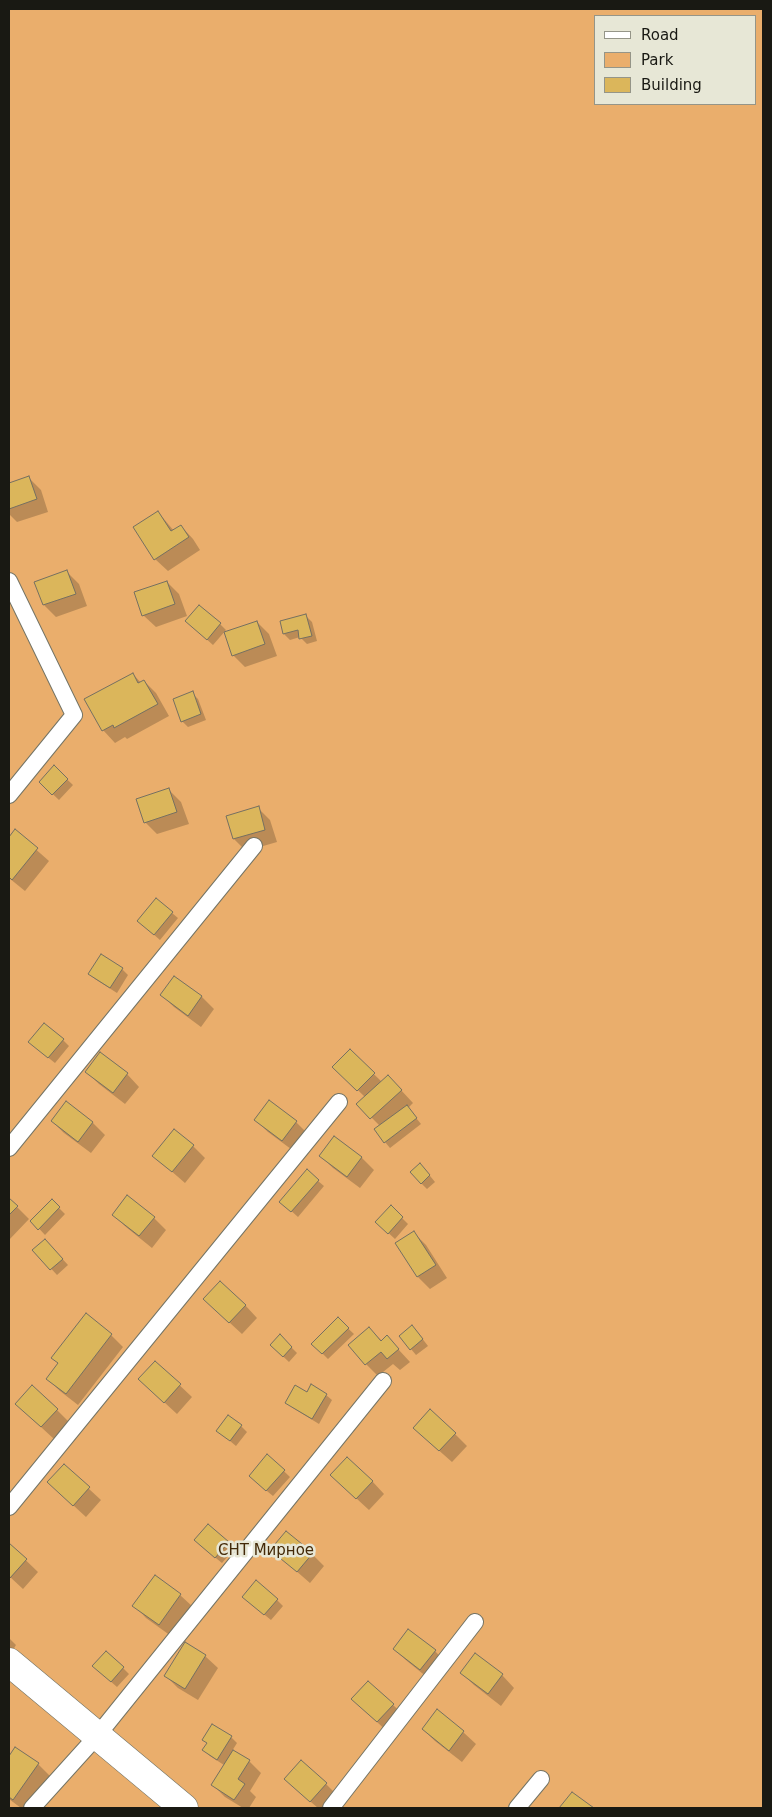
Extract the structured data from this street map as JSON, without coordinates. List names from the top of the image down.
{
  "parks": ["СНТ Мирное"],
  "legend": ["Road", "Park", "Building"]
}
